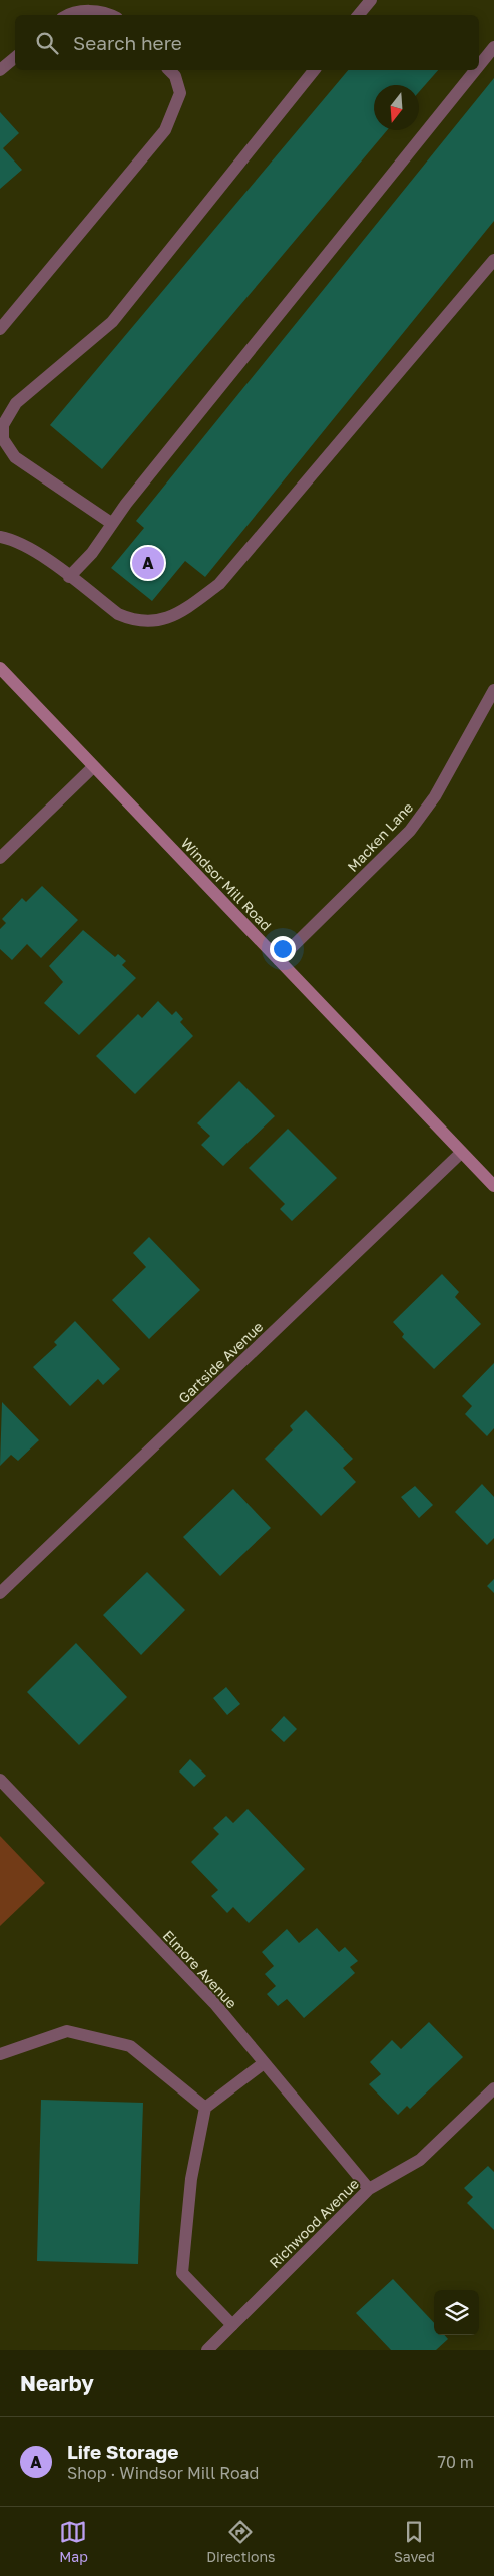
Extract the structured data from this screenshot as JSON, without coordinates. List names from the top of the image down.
{
  "streets": {
    "main road": ["Windsor Mill Road"],
    "street": [
      "Macken Lane",
      "Gartside Avenue",
      "Elmore Avenue",
      "Richwood Avenue"
    ]
  },
  "crossings": [
    ["Macken Lane", "Windsor Mill Road"],
    ["Windsor Mill Road", "Gartside Avenue"],
    ["Elmore Avenue", "Richwood Avenue"]
  ],
  "north": "bottom",
  "page": {
    "search": "Search here",
    "pins": "A",
    "heading": "Nearby",
    "list": [
      {
        "mark": "A",
        "name": "Life Storage",
        "note": "Shop · Windsor Mill Road",
        "value": "70 m"
      }
    ],
    "nav": ["Map", "Directions", "Saved"]
  }
}
